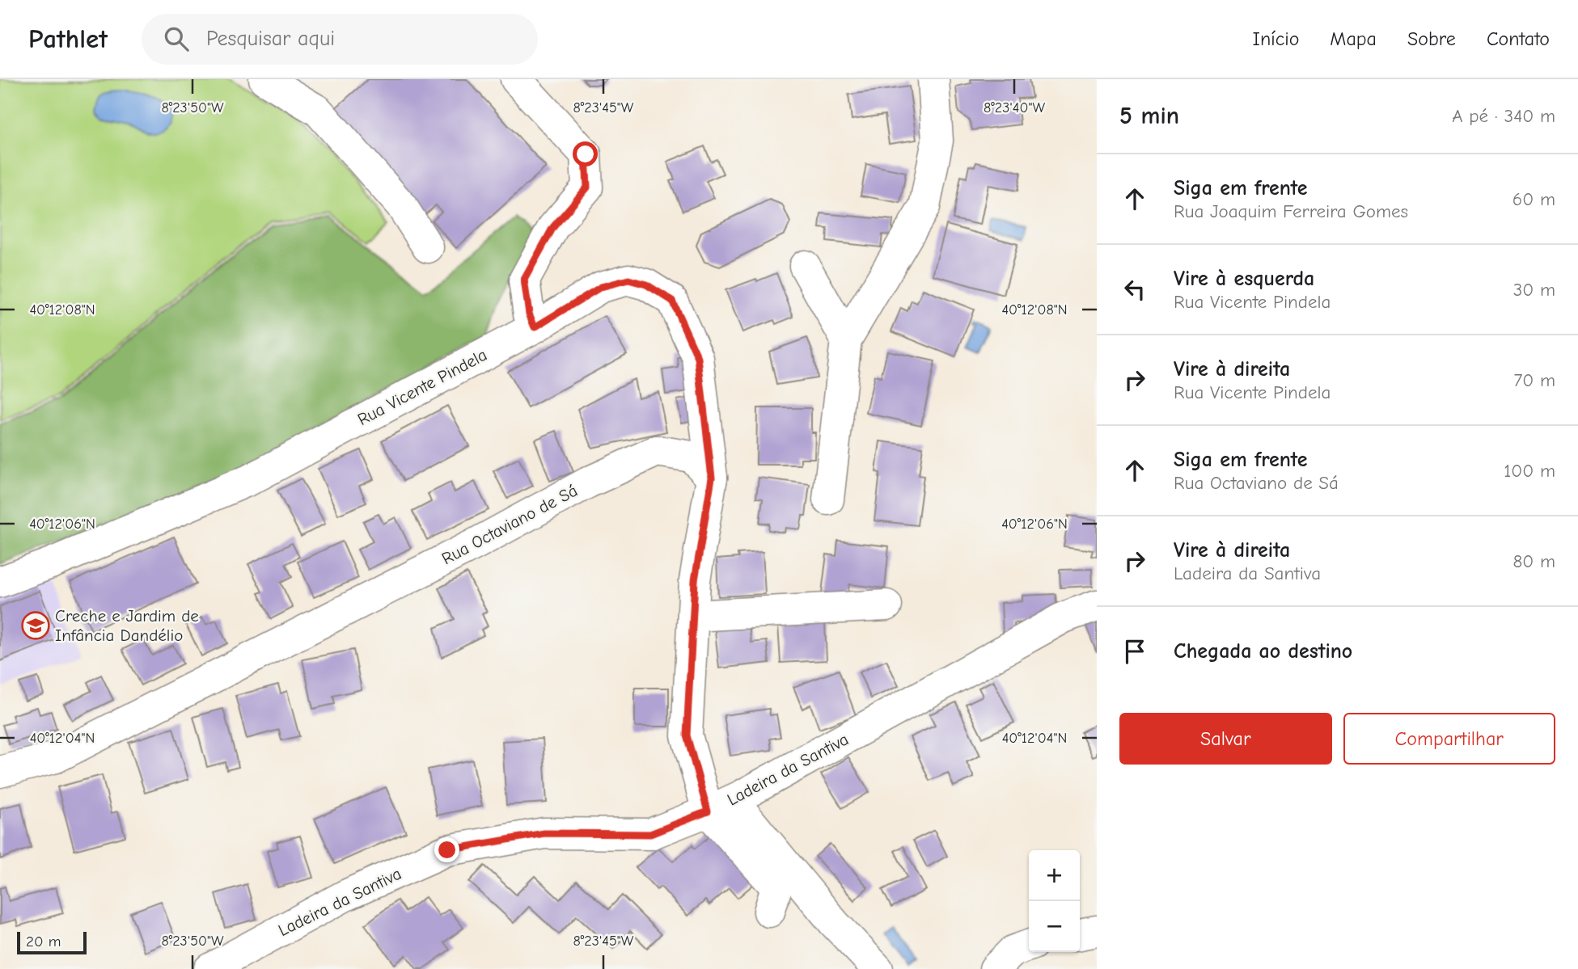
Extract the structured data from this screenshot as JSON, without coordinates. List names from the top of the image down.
{
  "streets": {
    "street": ["Rua Vicente Pindela", "Rua Octaviano de Sá", "Ladeira da Santiva"]
  },
  "crossings": [
    ["Rua Vicente Pindela", "Rua Octaviano de Sá"]
  ],
  "places": {
    "school or university": ["Creche e Jardim de Infância Dandélio"]
  },
  "scale_bar": "20 m",
  "page": {
    "header": "Pathlet",
    "search": "Pesquisar aqui",
    "nav": [
      "Início",
      "Mapa",
      "Sobre",
      "Contato"
    ],
    "heading": ["5 min", "A pé · 340 m"],
    "list": [
      ["Siga em frente", "Rua Joaquim Ferreira Gomes", "60 m"],
      ["Vire à esquerda", "Rua Vicente Pindela", "30 m"],
      ["Vire à direita", "Rua Vicente Pindela", "70 m"],
      ["Siga em frente", "Rua Octaviano de Sá", "100 m"],
      ["Vire à direita", "Ladeira da Santiva", "80 m"],
      "Chegada ao destino"
    ],
    "buttons": ["Salvar", "Compartilhar"],
    "map_buttons": ["+", "−"],
    "scale": "20 m"
  },
  "coordinates": [
    "8°23'50\"W",
    "8°23'45\"W",
    "8°23'40\"W",
    "40°12'08\"N",
    "40°12'06\"N",
    "40°12'04\"N"
  ]
}
